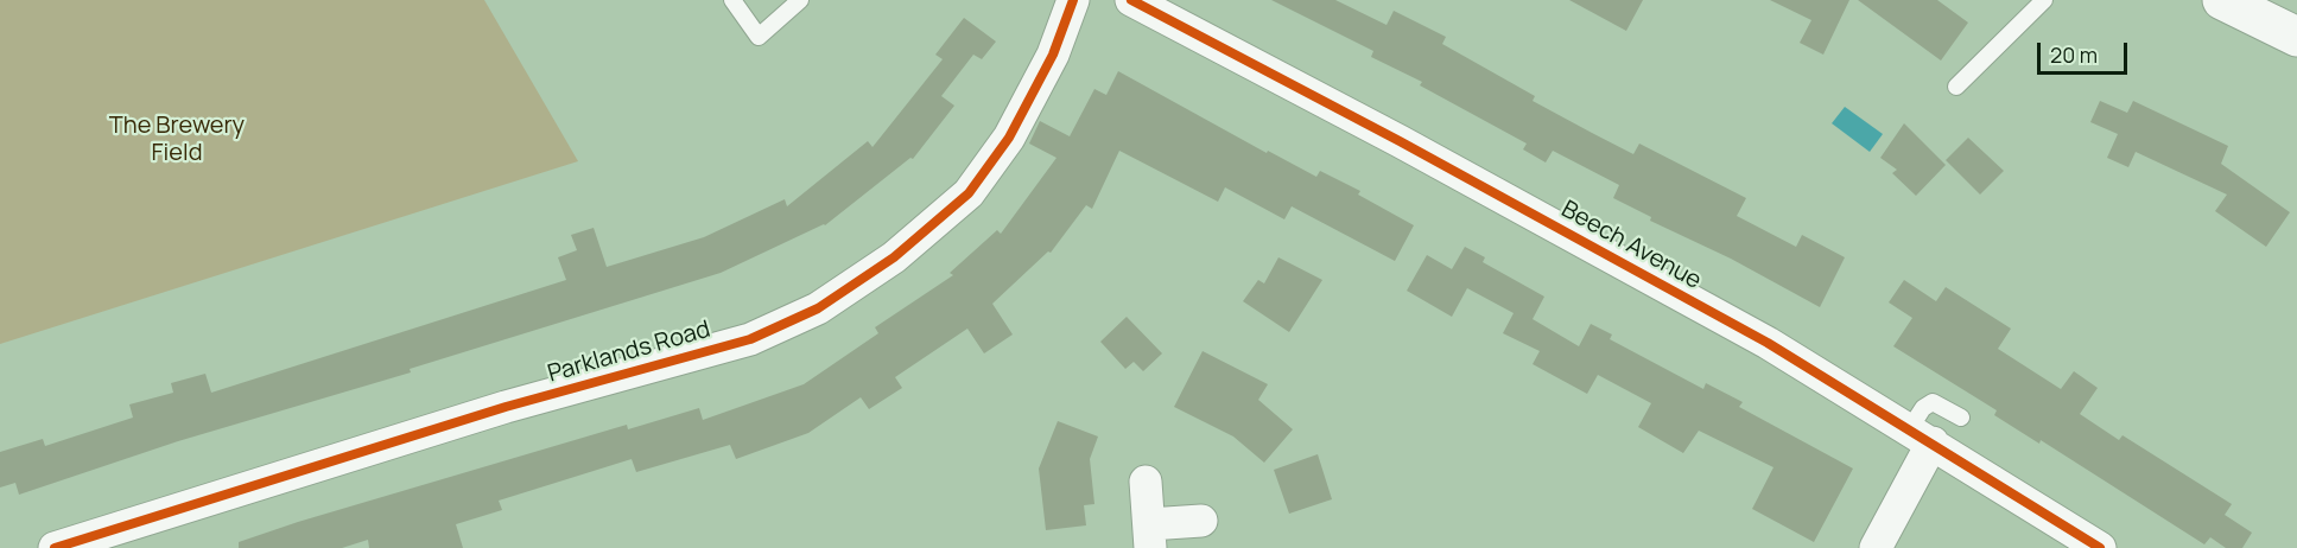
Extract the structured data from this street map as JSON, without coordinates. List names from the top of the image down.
{
  "streets": {
    "street": ["Beech Avenue", "Parklands Road"]
  },
  "parks": ["The Brewery Field"],
  "scale_bar": "20 m"
}
